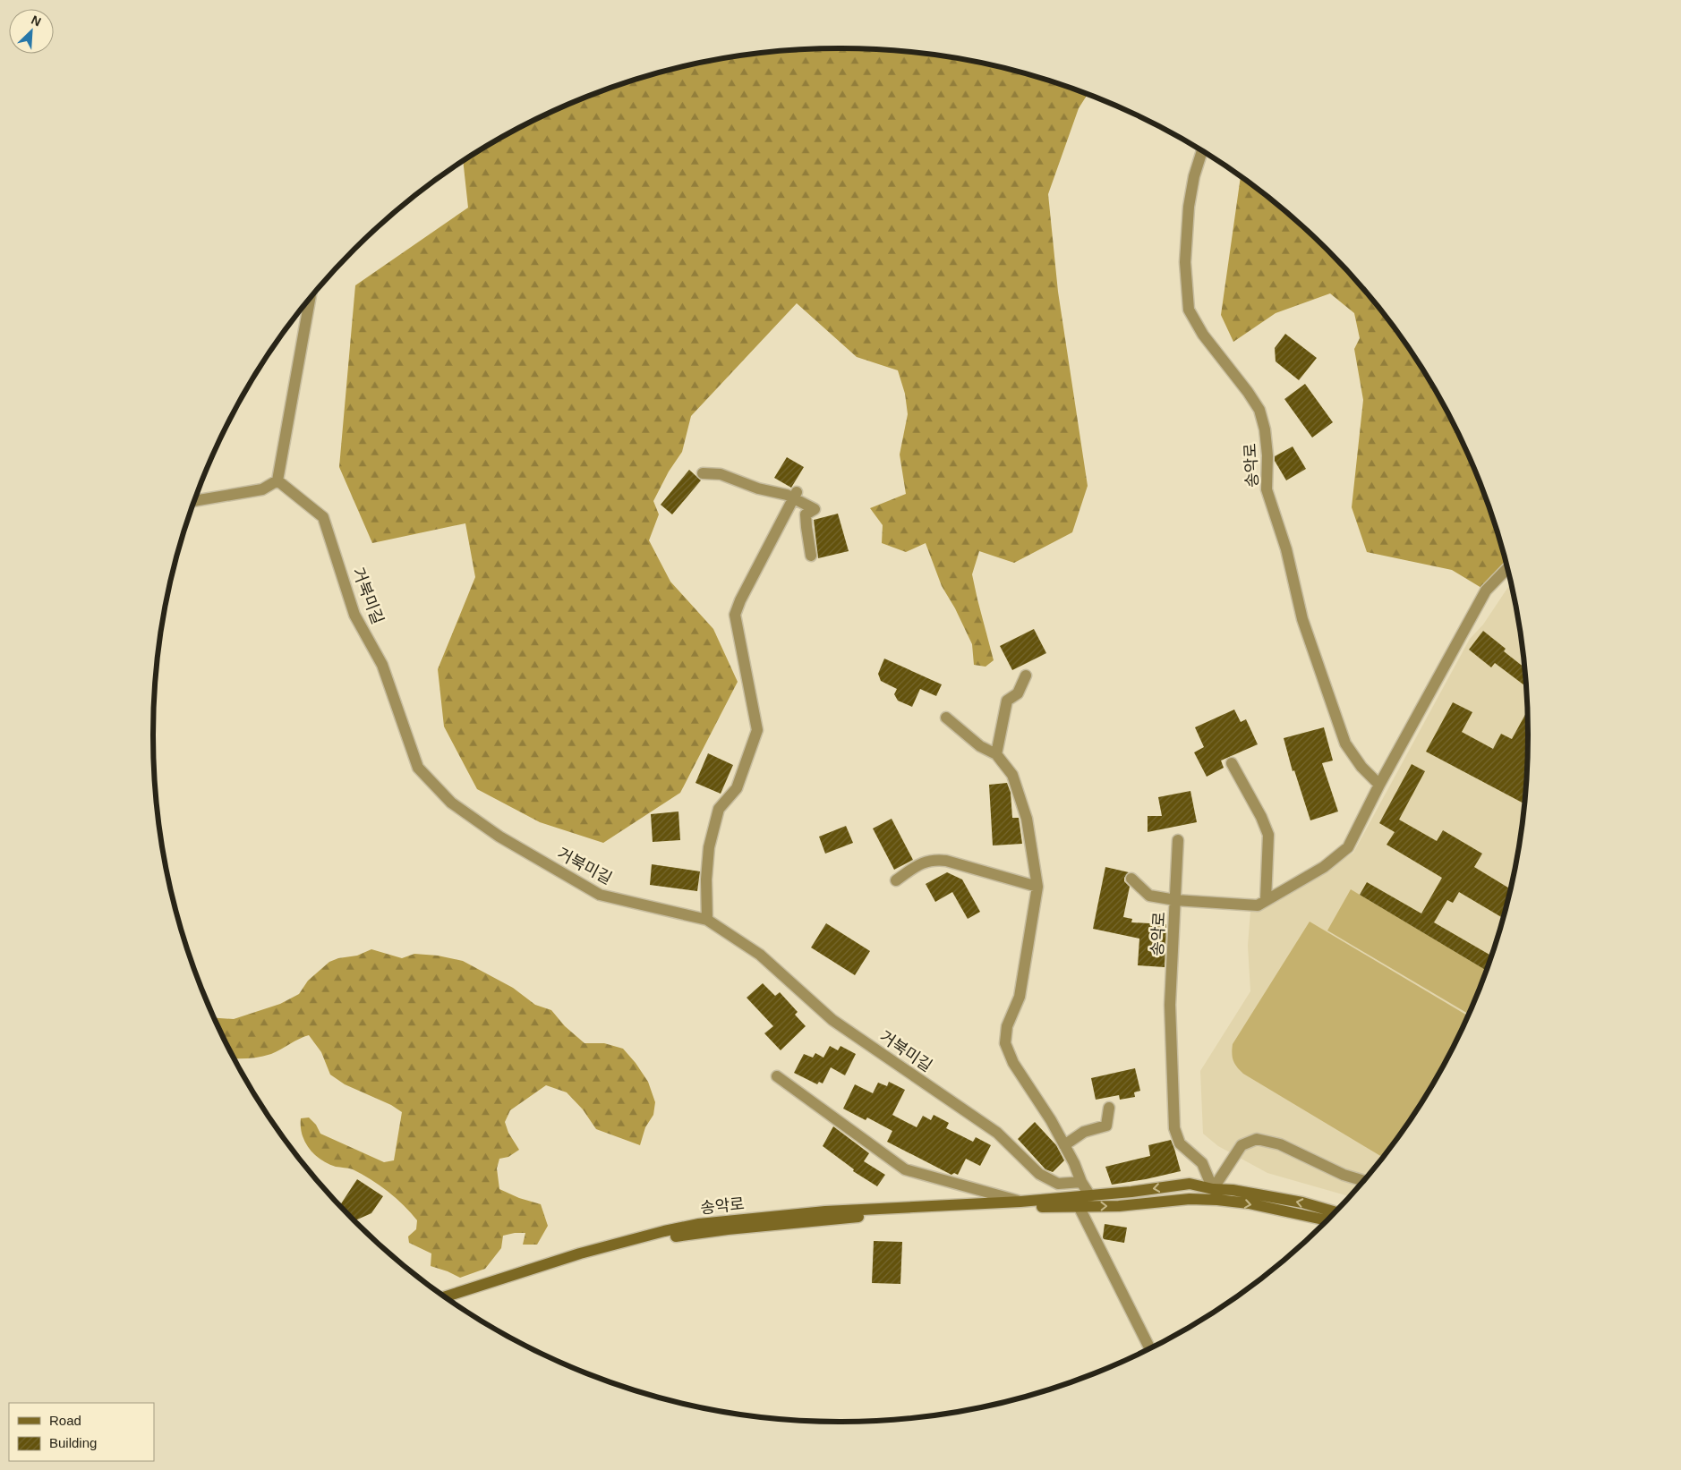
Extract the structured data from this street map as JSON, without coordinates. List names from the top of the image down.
{
  "streets": {
    "main road": ["송악로"],
    "street": ["거북미길"]
  },
  "legend": ["Road", "Building"],
  "north": "top right"
}
